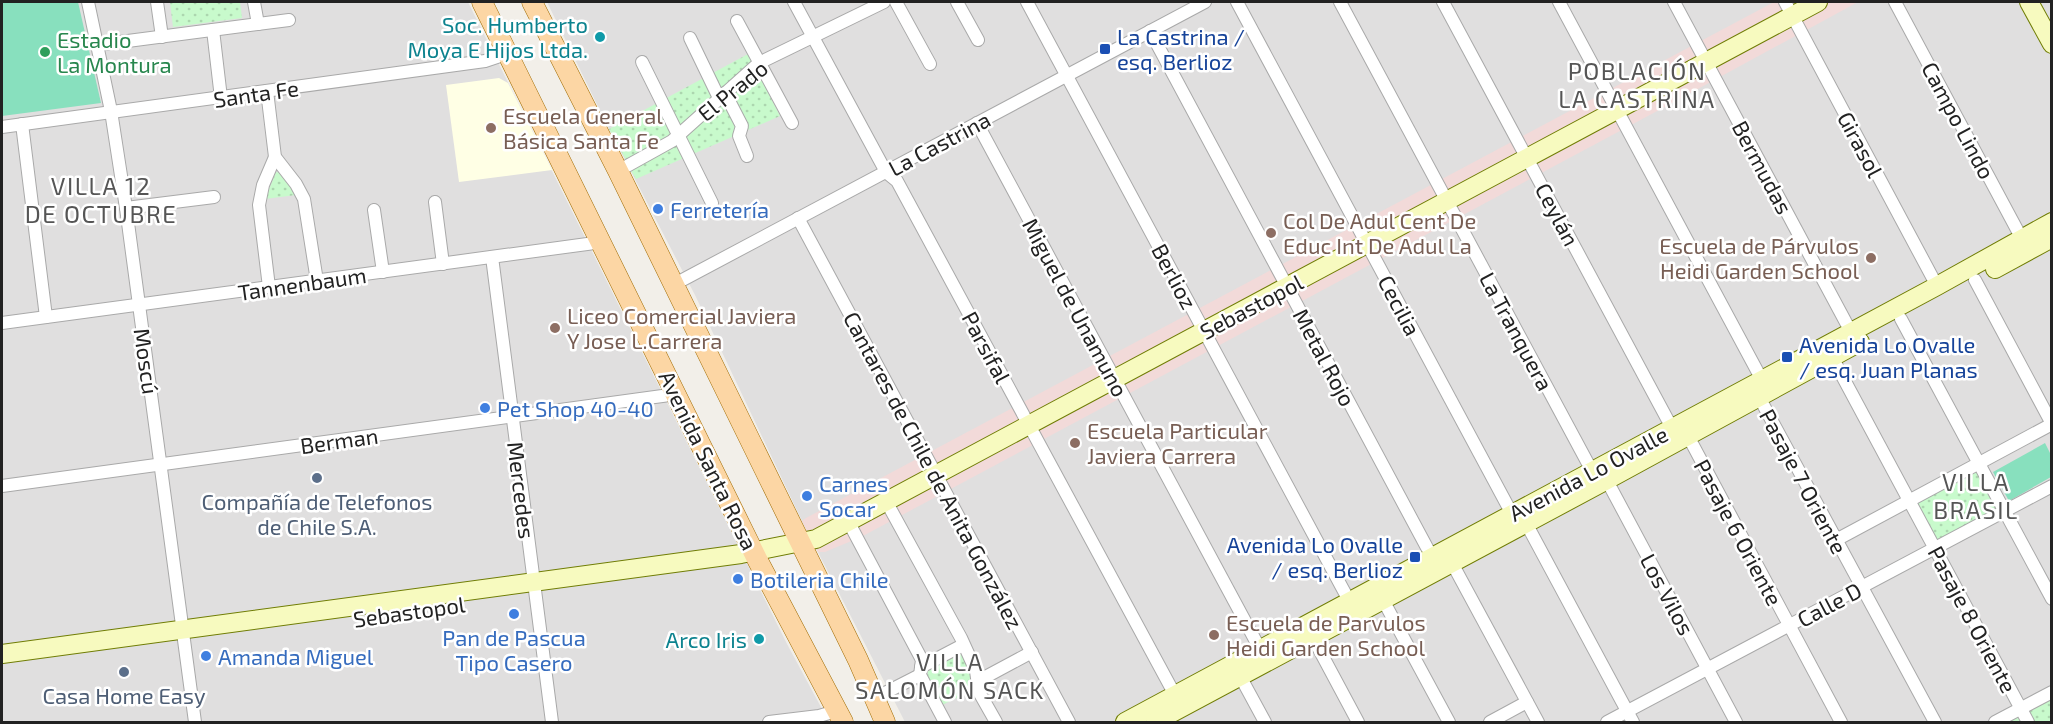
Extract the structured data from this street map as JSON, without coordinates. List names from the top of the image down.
{
  "streets": {
    "main road": ["Avenida Santa Rosa"],
    "street": [
      "El Prado",
      "Santa Fe",
      "Campo Lindo",
      "La Castrina",
      "Girasol",
      "Bermudas",
      "Ceylán",
      "Berlioz",
      "Tannenbaum",
      "Cecilia",
      "Sebastopol",
      "Miguel de Unamuno",
      "La Tranquera",
      "Parsifal",
      "Metal Rojo",
      "Moscú",
      "Berman",
      "Cantares de Chile de Anita González",
      "Avenida Lo Ovalle",
      "Pasaje 7 Oriente",
      "Mercedes",
      "Pasaje 6 Oriente",
      "Los Vilos",
      "Calle D",
      "Pasaje 8 Oriente"
    ]
  },
  "crossings": [
    ["El Prado", "Parsifal"],
    ["El Prado", "Avenida Santa Rosa"],
    ["Santa Fe", "Moscú"],
    ["Santa Fe", "Avenida Santa Rosa"],
    ["Campo Lindo", "Avenida Lo Ovalle"],
    ["La Castrina", "Berlioz"],
    ["La Castrina", "Miguel de Unamuno"],
    ["La Castrina", "Parsifal"],
    ["La Castrina", "Metal Rojo"],
    ["La Castrina", "Avenida Santa Rosa"],
    ["La Castrina", "Cantares de Chile de Anita González"],
    ["Girasol", "Sebastopol"],
    ["Girasol", "Avenida Lo Ovalle"],
    ["Bermudas", "Sebastopol"],
    ["Bermudas", "Avenida Lo Ovalle"],
    ["Ceylán", "Sebastopol"],
    ["Ceylán", "Avenida Lo Ovalle"],
    ["Ceylán", "Pasaje 6 Oriente"],
    ["Berlioz", "Sebastopol"],
    ["Berlioz", "Avenida Lo Ovalle"],
    ["Tannenbaum", "Moscú"],
    ["Tannenbaum", "Avenida Santa Rosa"],
    ["Tannenbaum", "Mercedes"],
    ["Cecilia", "Sebastopol"],
    ["Cecilia", "Avenida Lo Ovalle"],
    ["Cecilia", "Calle D"],
    ["Sebastopol", "Miguel de Unamuno"],
    ["Sebastopol", "La Tranquera"],
    ["Sebastopol", "Parsifal"],
    ["Sebastopol", "Metal Rojo"],
    ["Sebastopol", "Moscú"],
    ["Sebastopol", "Avenida Santa Rosa"],
    ["Sebastopol", "Cantares de Chile de Anita González"],
    ["Sebastopol", "Pasaje 7 Oriente"],
    ["Sebastopol", "Mercedes"],
    ["Miguel de Unamuno", "Avenida Lo Ovalle"],
    ["La Tranquera", "Avenida Lo Ovalle"],
    ["La Tranquera", "Los Vilos"],
    ["Parsifal", "Avenida Lo Ovalle"],
    ["Metal Rojo", "Avenida Lo Ovalle"],
    ["Moscú", "Berman"],
    ["Berman", "Avenida Santa Rosa"],
    ["Berman", "Mercedes"],
    ["Avenida Lo Ovalle", "Pasaje 7 Oriente"],
    ["Avenida Lo Ovalle", "Pasaje 6 Oriente"],
    ["Avenida Lo Ovalle", "Los Vilos"],
    ["Avenida Lo Ovalle", "Pasaje 8 Oriente"],
    ["Pasaje 7 Oriente", "Calle D"],
    ["Pasaje 6 Oriente", "Calle D"],
    ["Los Vilos", "Calle D"],
    ["Calle D", "Pasaje 8 Oriente"]
  ],
  "districts": [
    "POBLACIÓN LA CASTRINA",
    "VILLA 12 DE OCTUBRE",
    "VILLA BRASIL",
    "VILLA SALOMÓN SACK"
  ],
  "places": {
    "other": [
      "Soc. Humberto Moya E Hijos Ltda.",
      "Estadio La Montura",
      "Escuela General Básica Santa Fe",
      "Ferretería",
      "Col De Adul Cent De Educ Int De Adul La",
      "Escuela de Párvulos Heidi Garden School",
      "Liceo Comercial Javiera Y Jose L.Carrera",
      "Pet Shop 40-40",
      "Escuela Particular Javiera Carrera",
      "Compañía de Telefonos de Chile S.A.",
      "Carnes Socar",
      "Botileria Chile",
      "Pan de Pascua Tipo Casero",
      "Escuela de Parvulos Heidi Garden School",
      "Arco Iris",
      "Amanda Miguel",
      "Casa Home Easy"
    ],
    "transit": ["La Castrina / esq. Berlioz", "Avenida Lo Ovalle / esq. Juan Planas", "Avenida Lo Ovalle / esq. Berlioz"]
  }
}
